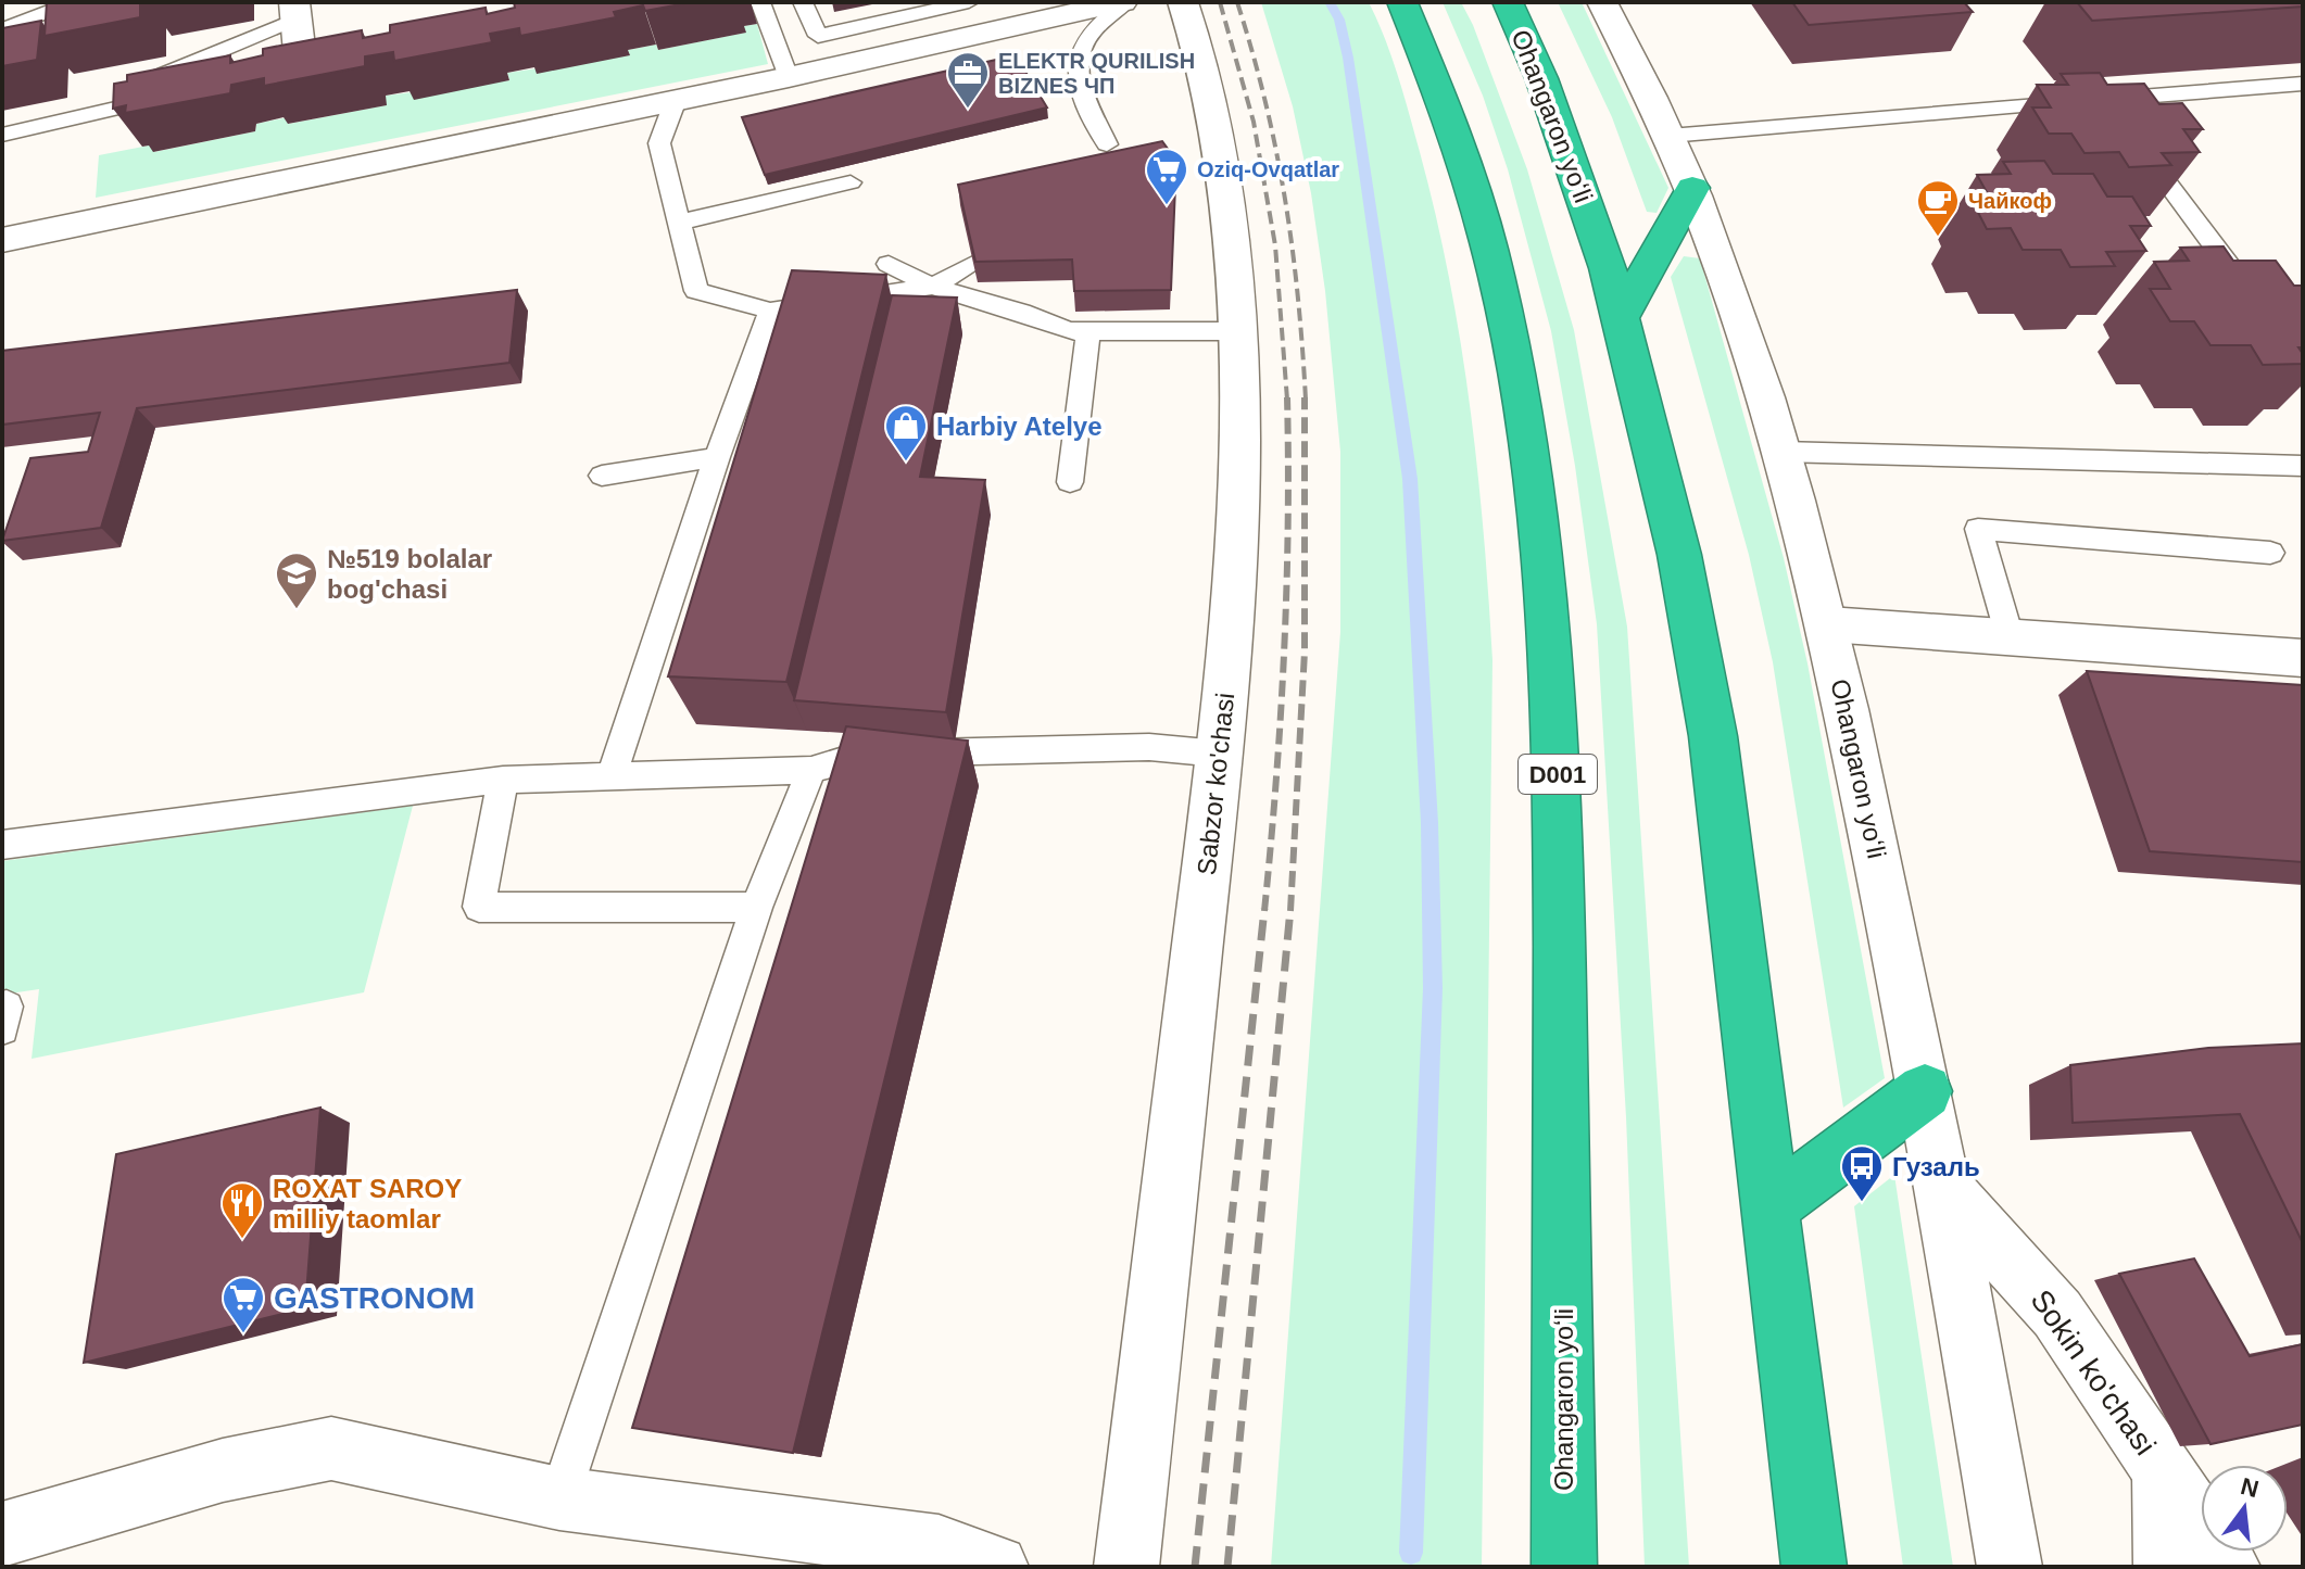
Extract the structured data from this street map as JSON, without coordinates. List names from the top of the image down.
{
  "streets": {
    "highway": ["Ohangaron yoʻli", "D001"],
    "street": ["Sabzor ko'chasi", "Sokin ko'chasi"]
  },
  "crossings": [
    ["Ohangaron yoʻli", "Sokin ko'chasi"]
  ],
  "places": {
    "office": ["ELEKTR QURILISH BIZNES ЧП"],
    "supermarket": ["Oziq-Ovqatlar", "GASTRONOM"],
    "cafe": ["Чайкоф"],
    "shop": ["Harbiy Atelye"],
    "school or university": ["№519 bolalar bog'chasi"],
    "bus stop": ["Гузаль"],
    "restaurant": ["ROXAT SAROY milliy taomlar"]
  },
  "north": "top"
}
